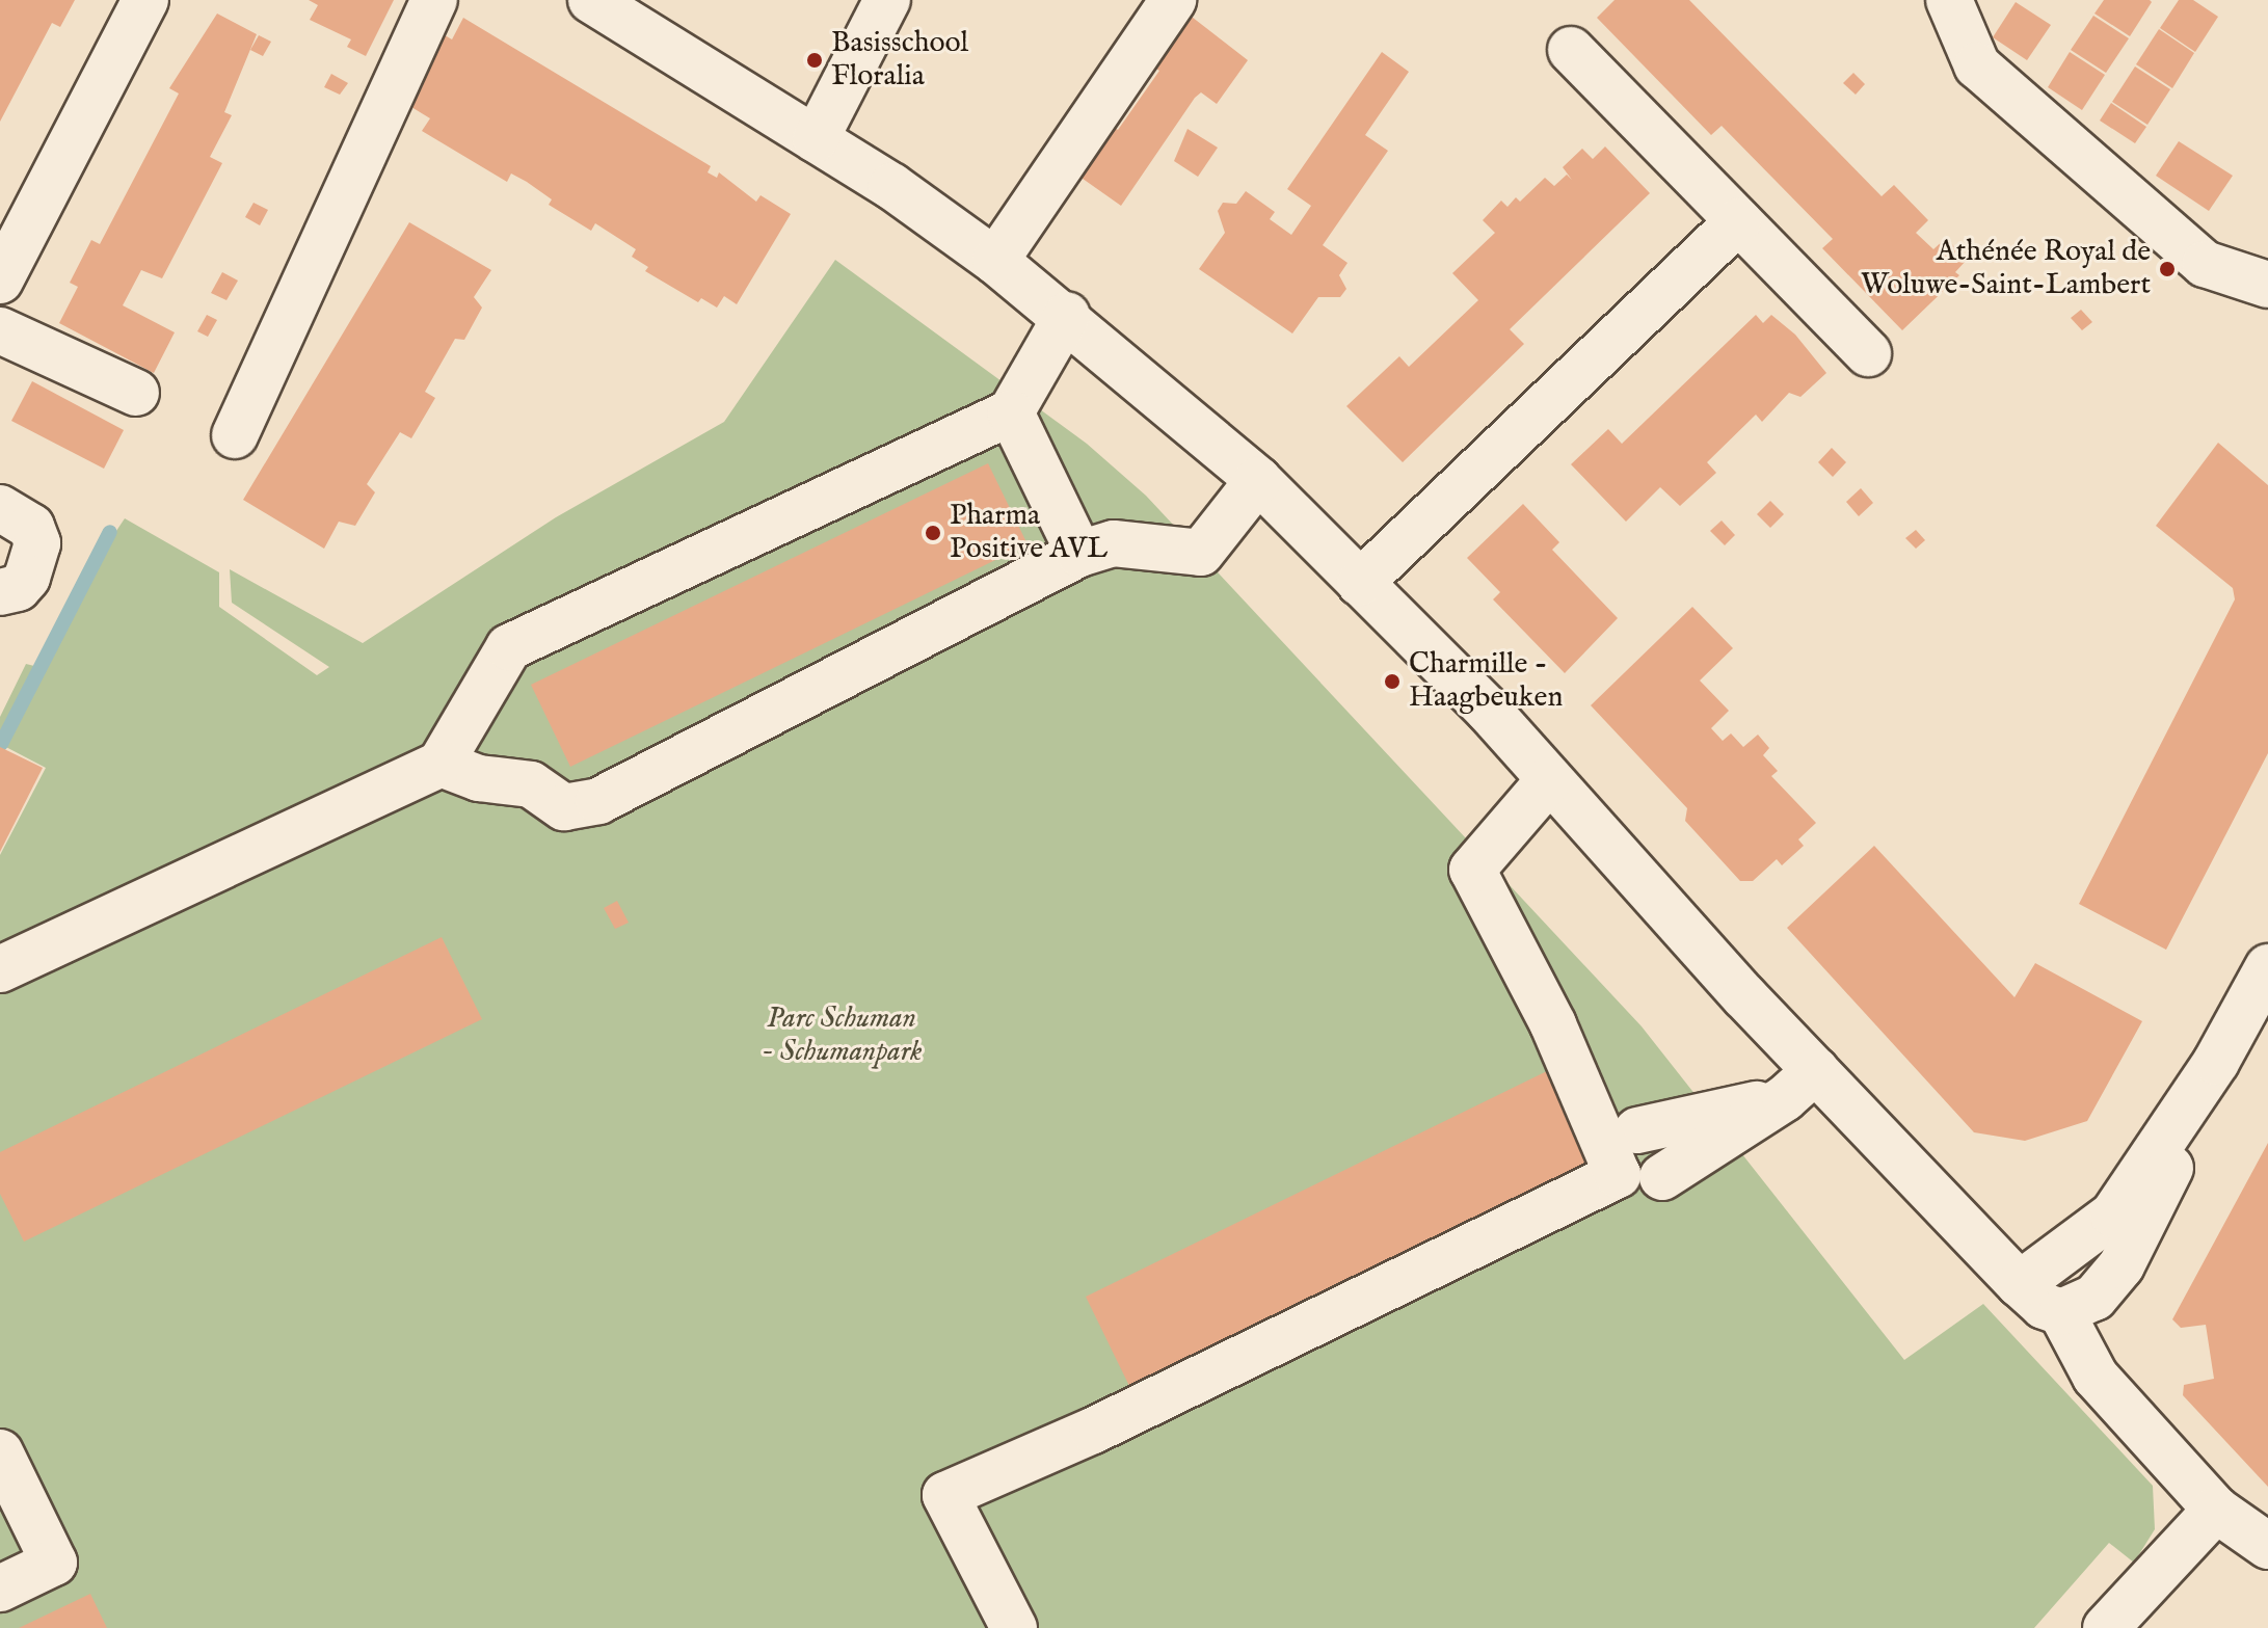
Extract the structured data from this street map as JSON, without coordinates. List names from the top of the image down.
{
  "parks": ["Parc Schuman - Schumanpark"],
  "places": [
    "Basisschool Floralia",
    "Athénée Royal de Woluwe-Saint-Lambert",
    "Pharma Positive AVL",
    "Charmille - Haagbeuken"
  ]
}
